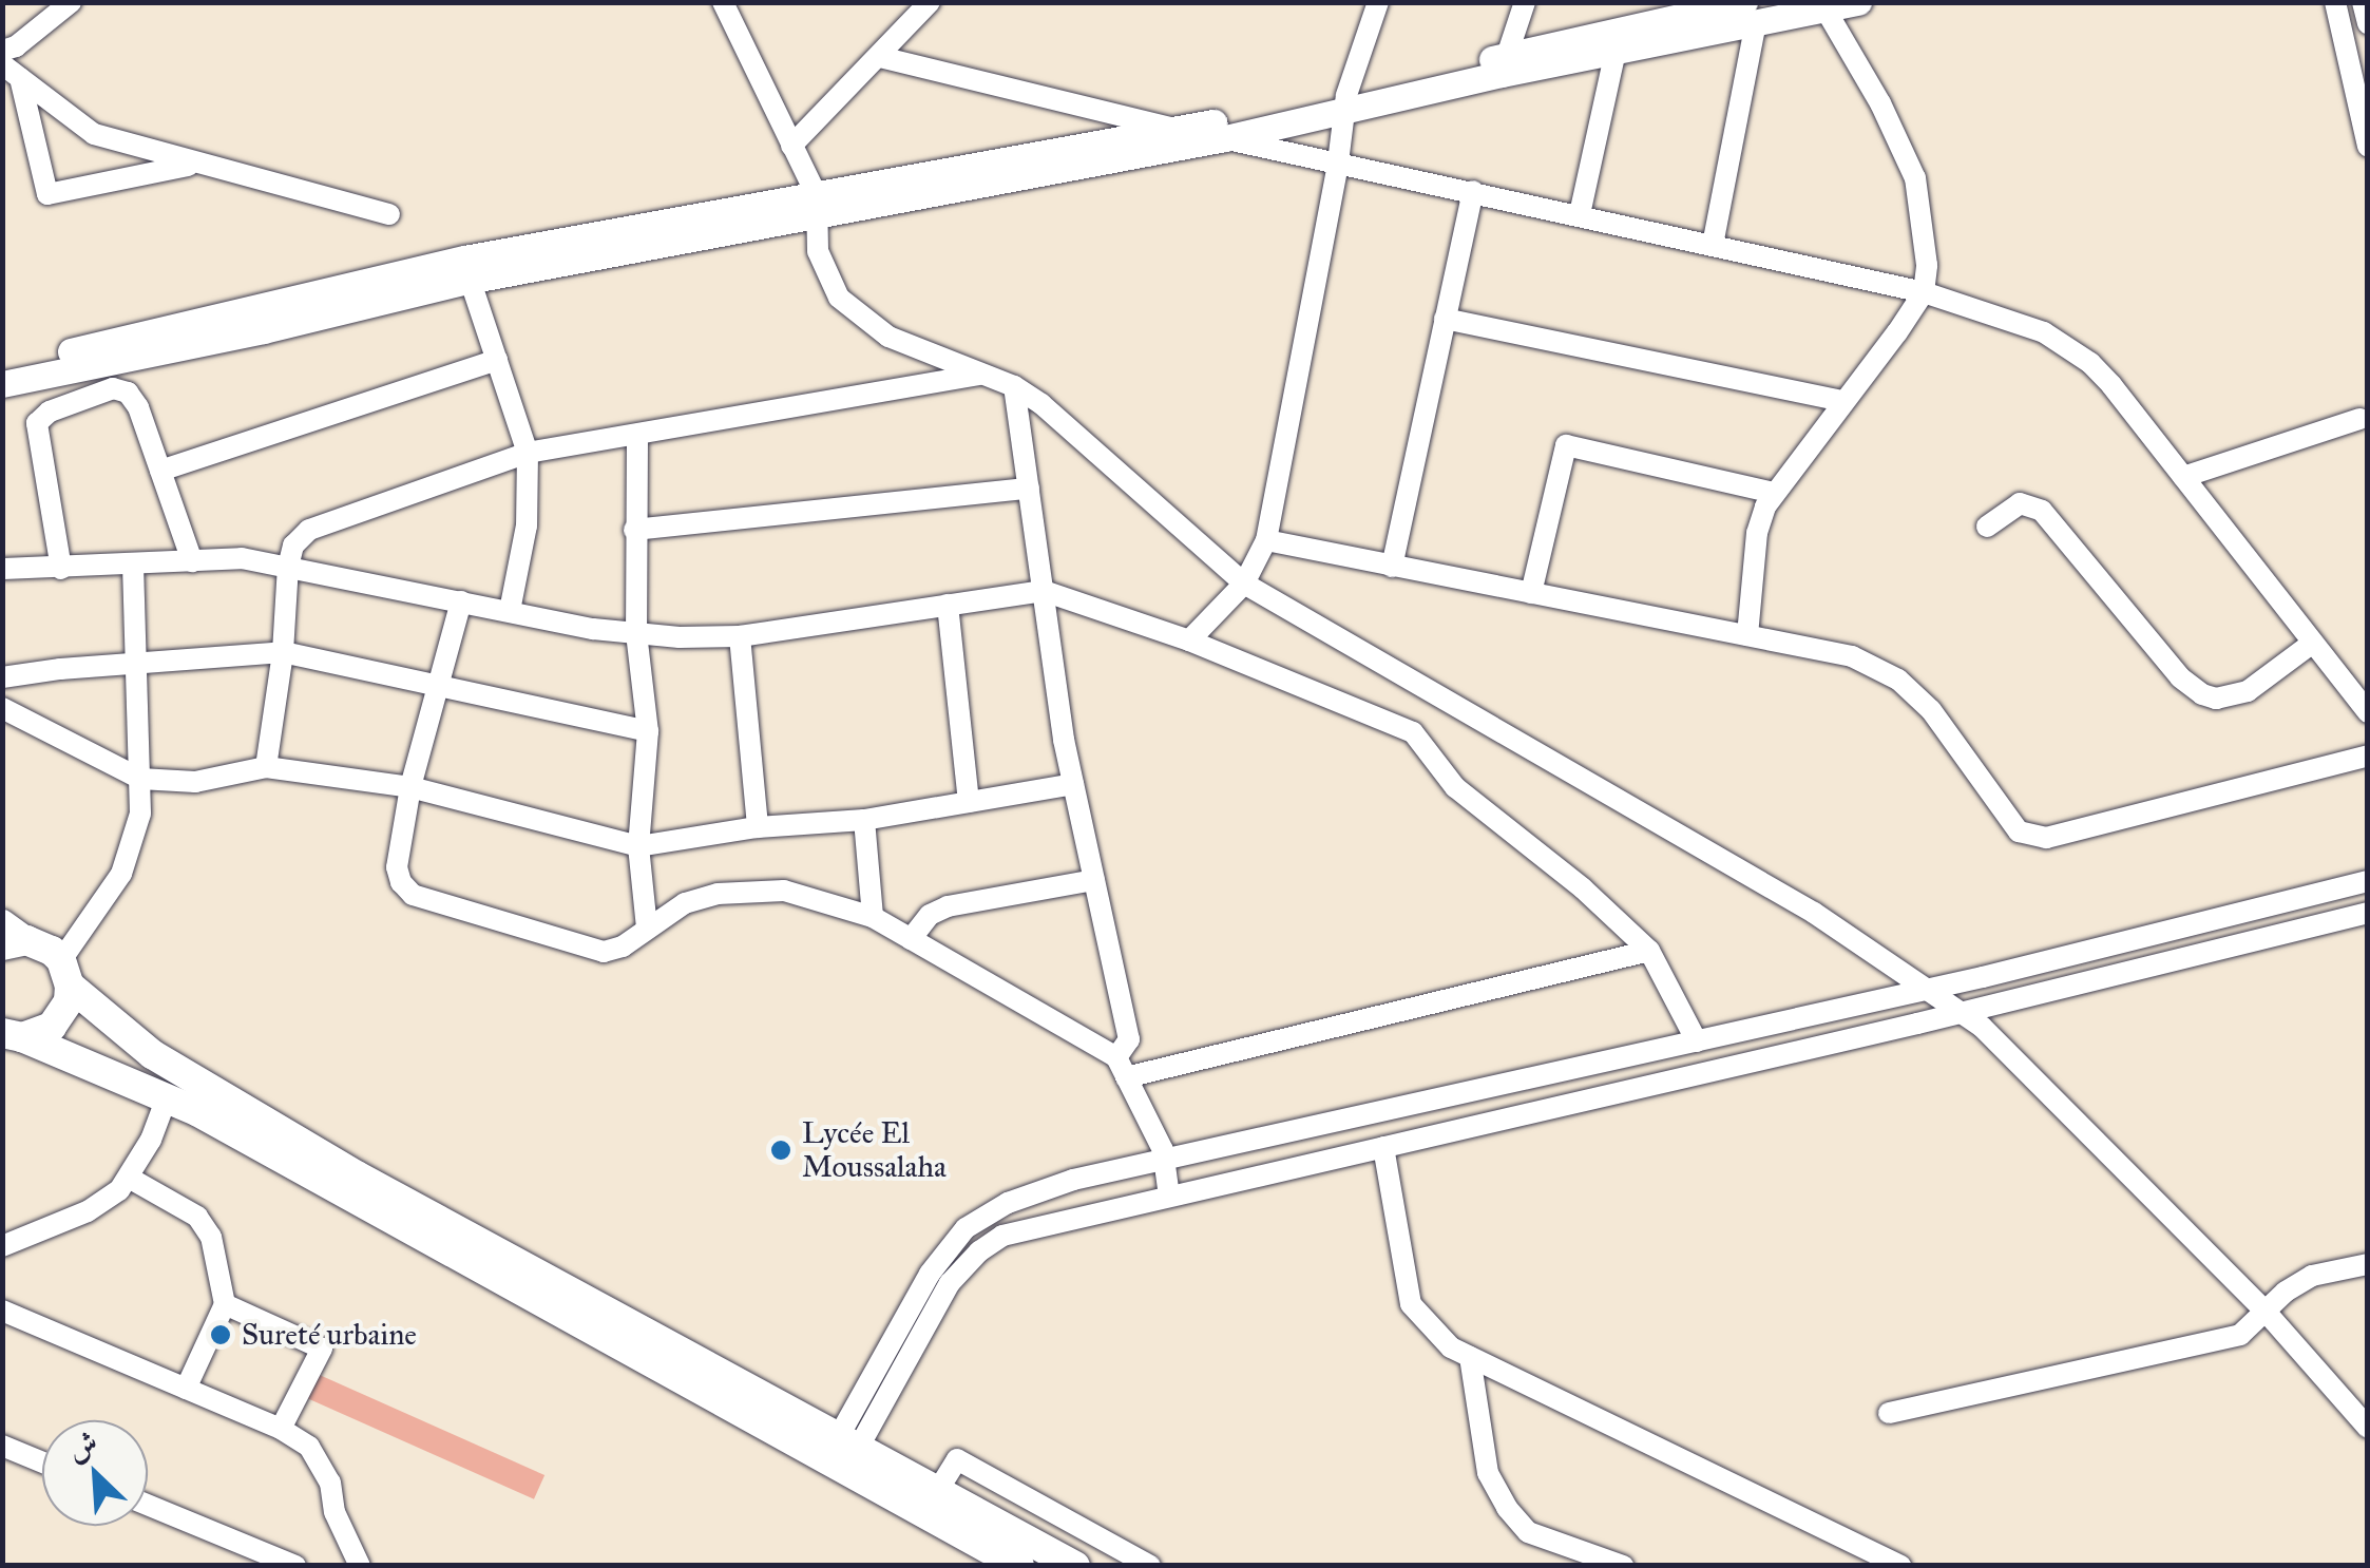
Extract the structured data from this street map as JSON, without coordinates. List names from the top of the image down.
{
  "places": ["Lycée El Moussalaha", "Sureté urbaine"],
  "north": "top left"
}
